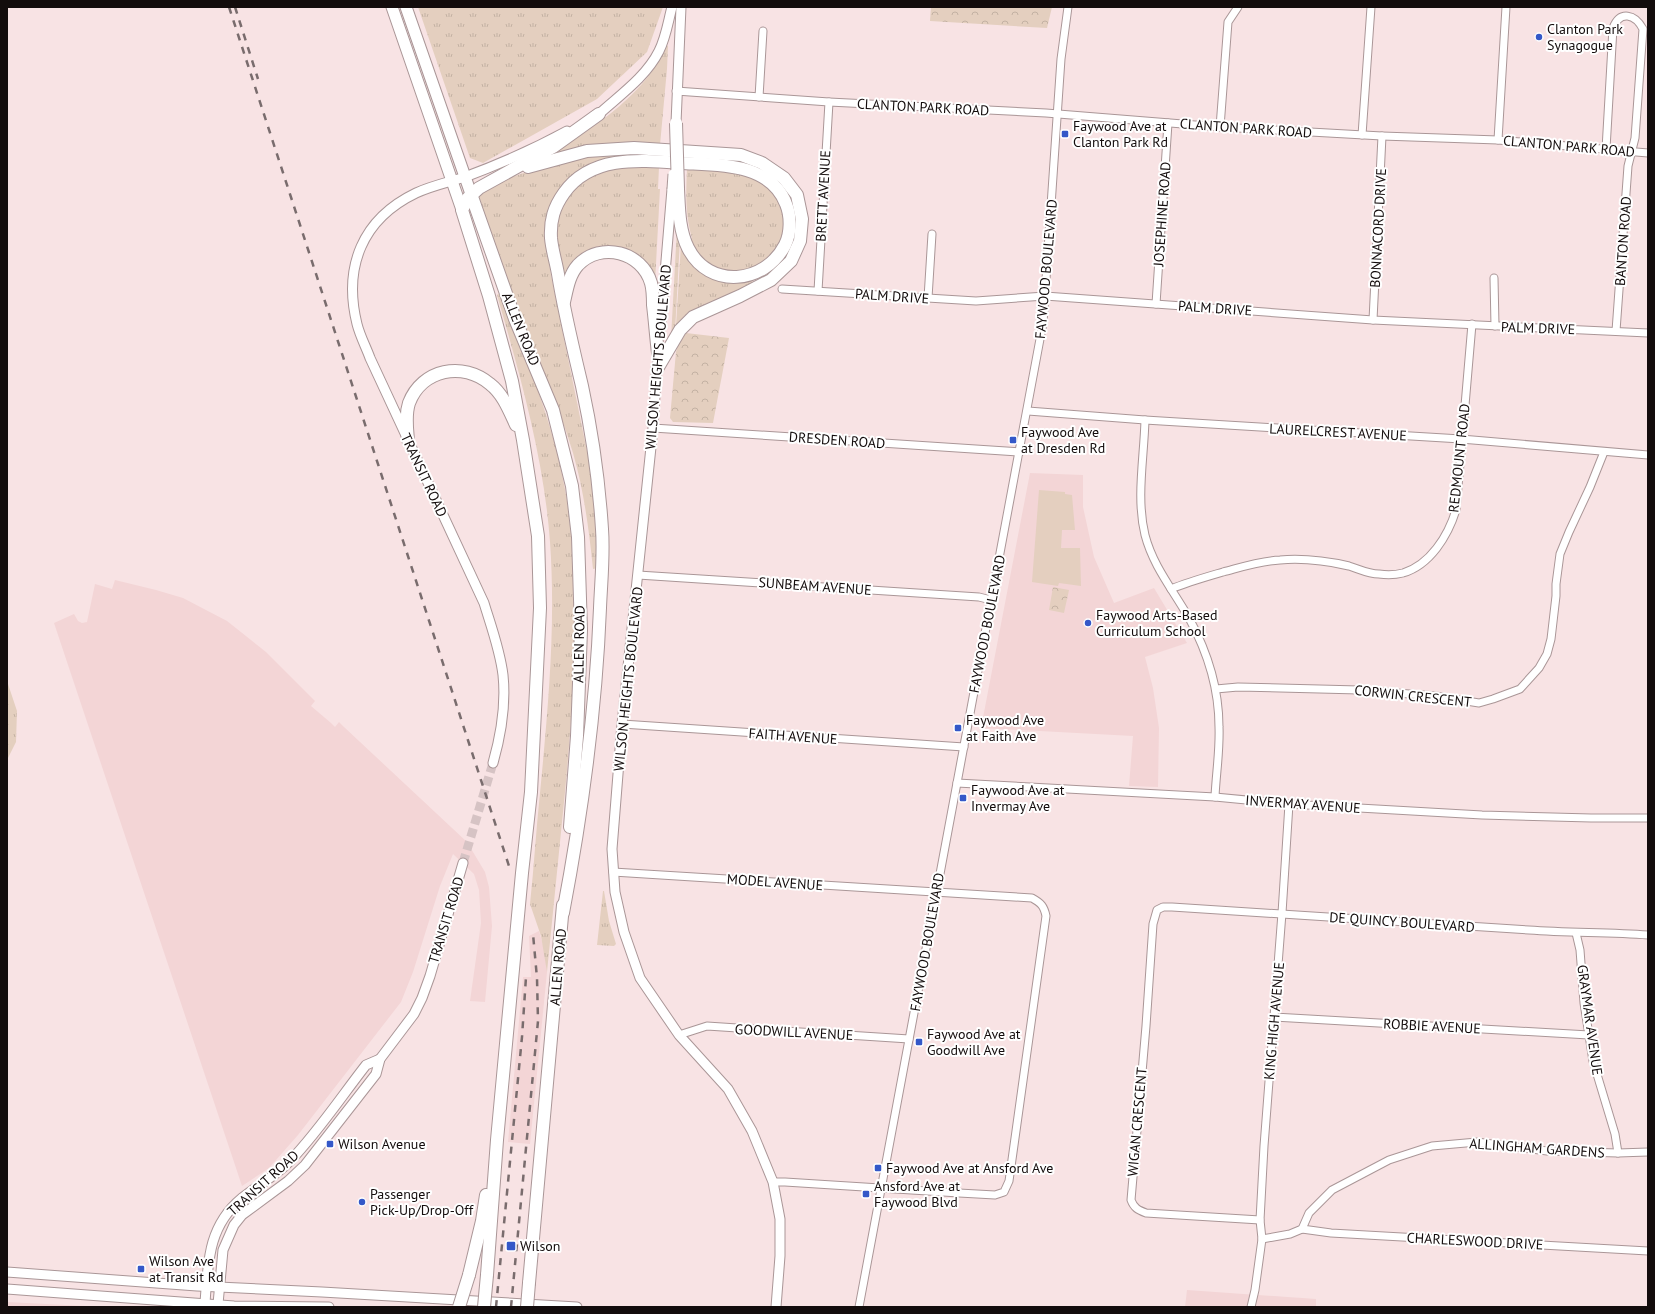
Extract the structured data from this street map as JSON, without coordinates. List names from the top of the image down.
{
  "streets": {
    "highway": ["ALLEN ROAD"],
    "main road": ["WILSON HEIGHTS BOULEVARD", "TRANSIT ROAD"],
    "street": [
      "CLANTON PARK ROAD",
      "BRETT AVENUE",
      "JOSEPHINE ROAD",
      "BONNACORD DRIVE",
      "BANTON ROAD",
      "FAYWOOD BOULEVARD",
      "PALM DRIVE",
      "LAURELCREST AVENUE",
      "DRESDEN ROAD",
      "REDMOUNT ROAD",
      "SUNBEAM AVENUE",
      "CORWIN CRESCENT",
      "FAITH AVENUE",
      "INVERMAY AVENUE",
      "MODEL AVENUE",
      "DE QUINCY BOULEVARD",
      "GRAYMAR AVENUE",
      "KING HIGH AVENUE",
      "ROBBIE AVENUE",
      "GOODWILL AVENUE",
      "WIGAN CRESCENT",
      "ALLINGHAM GARDENS",
      "CHARLESWOOD DRIVE"
    ]
  },
  "crossings": [
    ["CLANTON PARK ROAD", "BRETT AVENUE"],
    ["CLANTON PARK ROAD", "JOSEPHINE ROAD"],
    ["CLANTON PARK ROAD", "BONNACORD DRIVE"],
    ["CLANTON PARK ROAD", "BANTON ROAD"],
    ["CLANTON PARK ROAD", "FAYWOOD BOULEVARD"],
    ["BRETT AVENUE", "PALM DRIVE"],
    ["JOSEPHINE ROAD", "PALM DRIVE"],
    ["BONNACORD DRIVE", "PALM DRIVE"],
    ["BANTON ROAD", "PALM DRIVE"],
    ["FAYWOOD BOULEVARD", "PALM DRIVE"],
    ["FAYWOOD BOULEVARD", "LAURELCREST AVENUE"],
    ["FAYWOOD BOULEVARD", "DRESDEN ROAD"],
    ["FAYWOOD BOULEVARD", "SUNBEAM AVENUE"],
    ["FAYWOOD BOULEVARD", "FAITH AVENUE"],
    ["FAYWOOD BOULEVARD", "INVERMAY AVENUE"],
    ["FAYWOOD BOULEVARD", "MODEL AVENUE"],
    ["FAYWOOD BOULEVARD", "GOODWILL AVENUE"],
    ["PALM DRIVE", "REDMOUNT ROAD"],
    ["ALLEN ROAD", "TRANSIT ROAD"],
    ["WILSON HEIGHTS BOULEVARD", "DRESDEN ROAD"],
    ["WILSON HEIGHTS BOULEVARD", "SUNBEAM AVENUE"],
    ["WILSON HEIGHTS BOULEVARD", "FAITH AVENUE"],
    ["WILSON HEIGHTS BOULEVARD", "MODEL AVENUE"],
    ["WILSON HEIGHTS BOULEVARD", "GOODWILL AVENUE"],
    ["LAURELCREST AVENUE", "REDMOUNT ROAD"],
    ["LAURELCREST AVENUE", "CORWIN CRESCENT"],
    ["INVERMAY AVENUE", "KING HIGH AVENUE"],
    ["DE QUINCY BOULEVARD", "GRAYMAR AVENUE"],
    ["DE QUINCY BOULEVARD", "KING HIGH AVENUE"],
    ["DE QUINCY BOULEVARD", "WIGAN CRESCENT"],
    ["GRAYMAR AVENUE", "ROBBIE AVENUE"],
    ["GRAYMAR AVENUE", "ALLINGHAM GARDENS"],
    ["KING HIGH AVENUE", "ROBBIE AVENUE"],
    ["KING HIGH AVENUE", "WIGAN CRESCENT"],
    ["ALLINGHAM GARDENS", "CHARLESWOOD DRIVE"]
  ],
  "places": {
    "other": ["Clanton Park Synagogue", "Faywood Arts-Based Curriculum School", "Passenger Pick-Up/Drop-Off"],
    "transit": [
      "Faywood Ave at Clanton Park Rd",
      "Faywood Ave at Dresden Rd",
      "Faywood Ave at Faith Ave",
      "Faywood Ave at Invermay Ave",
      "Faywood Ave at Goodwill Ave",
      "Wilson Avenue",
      "Faywood Ave at Ansford Ave",
      "Ansford Ave at Faywood Blvd",
      "Wilson",
      "Wilson Ave at Transit Rd"
    ]
  }
}
